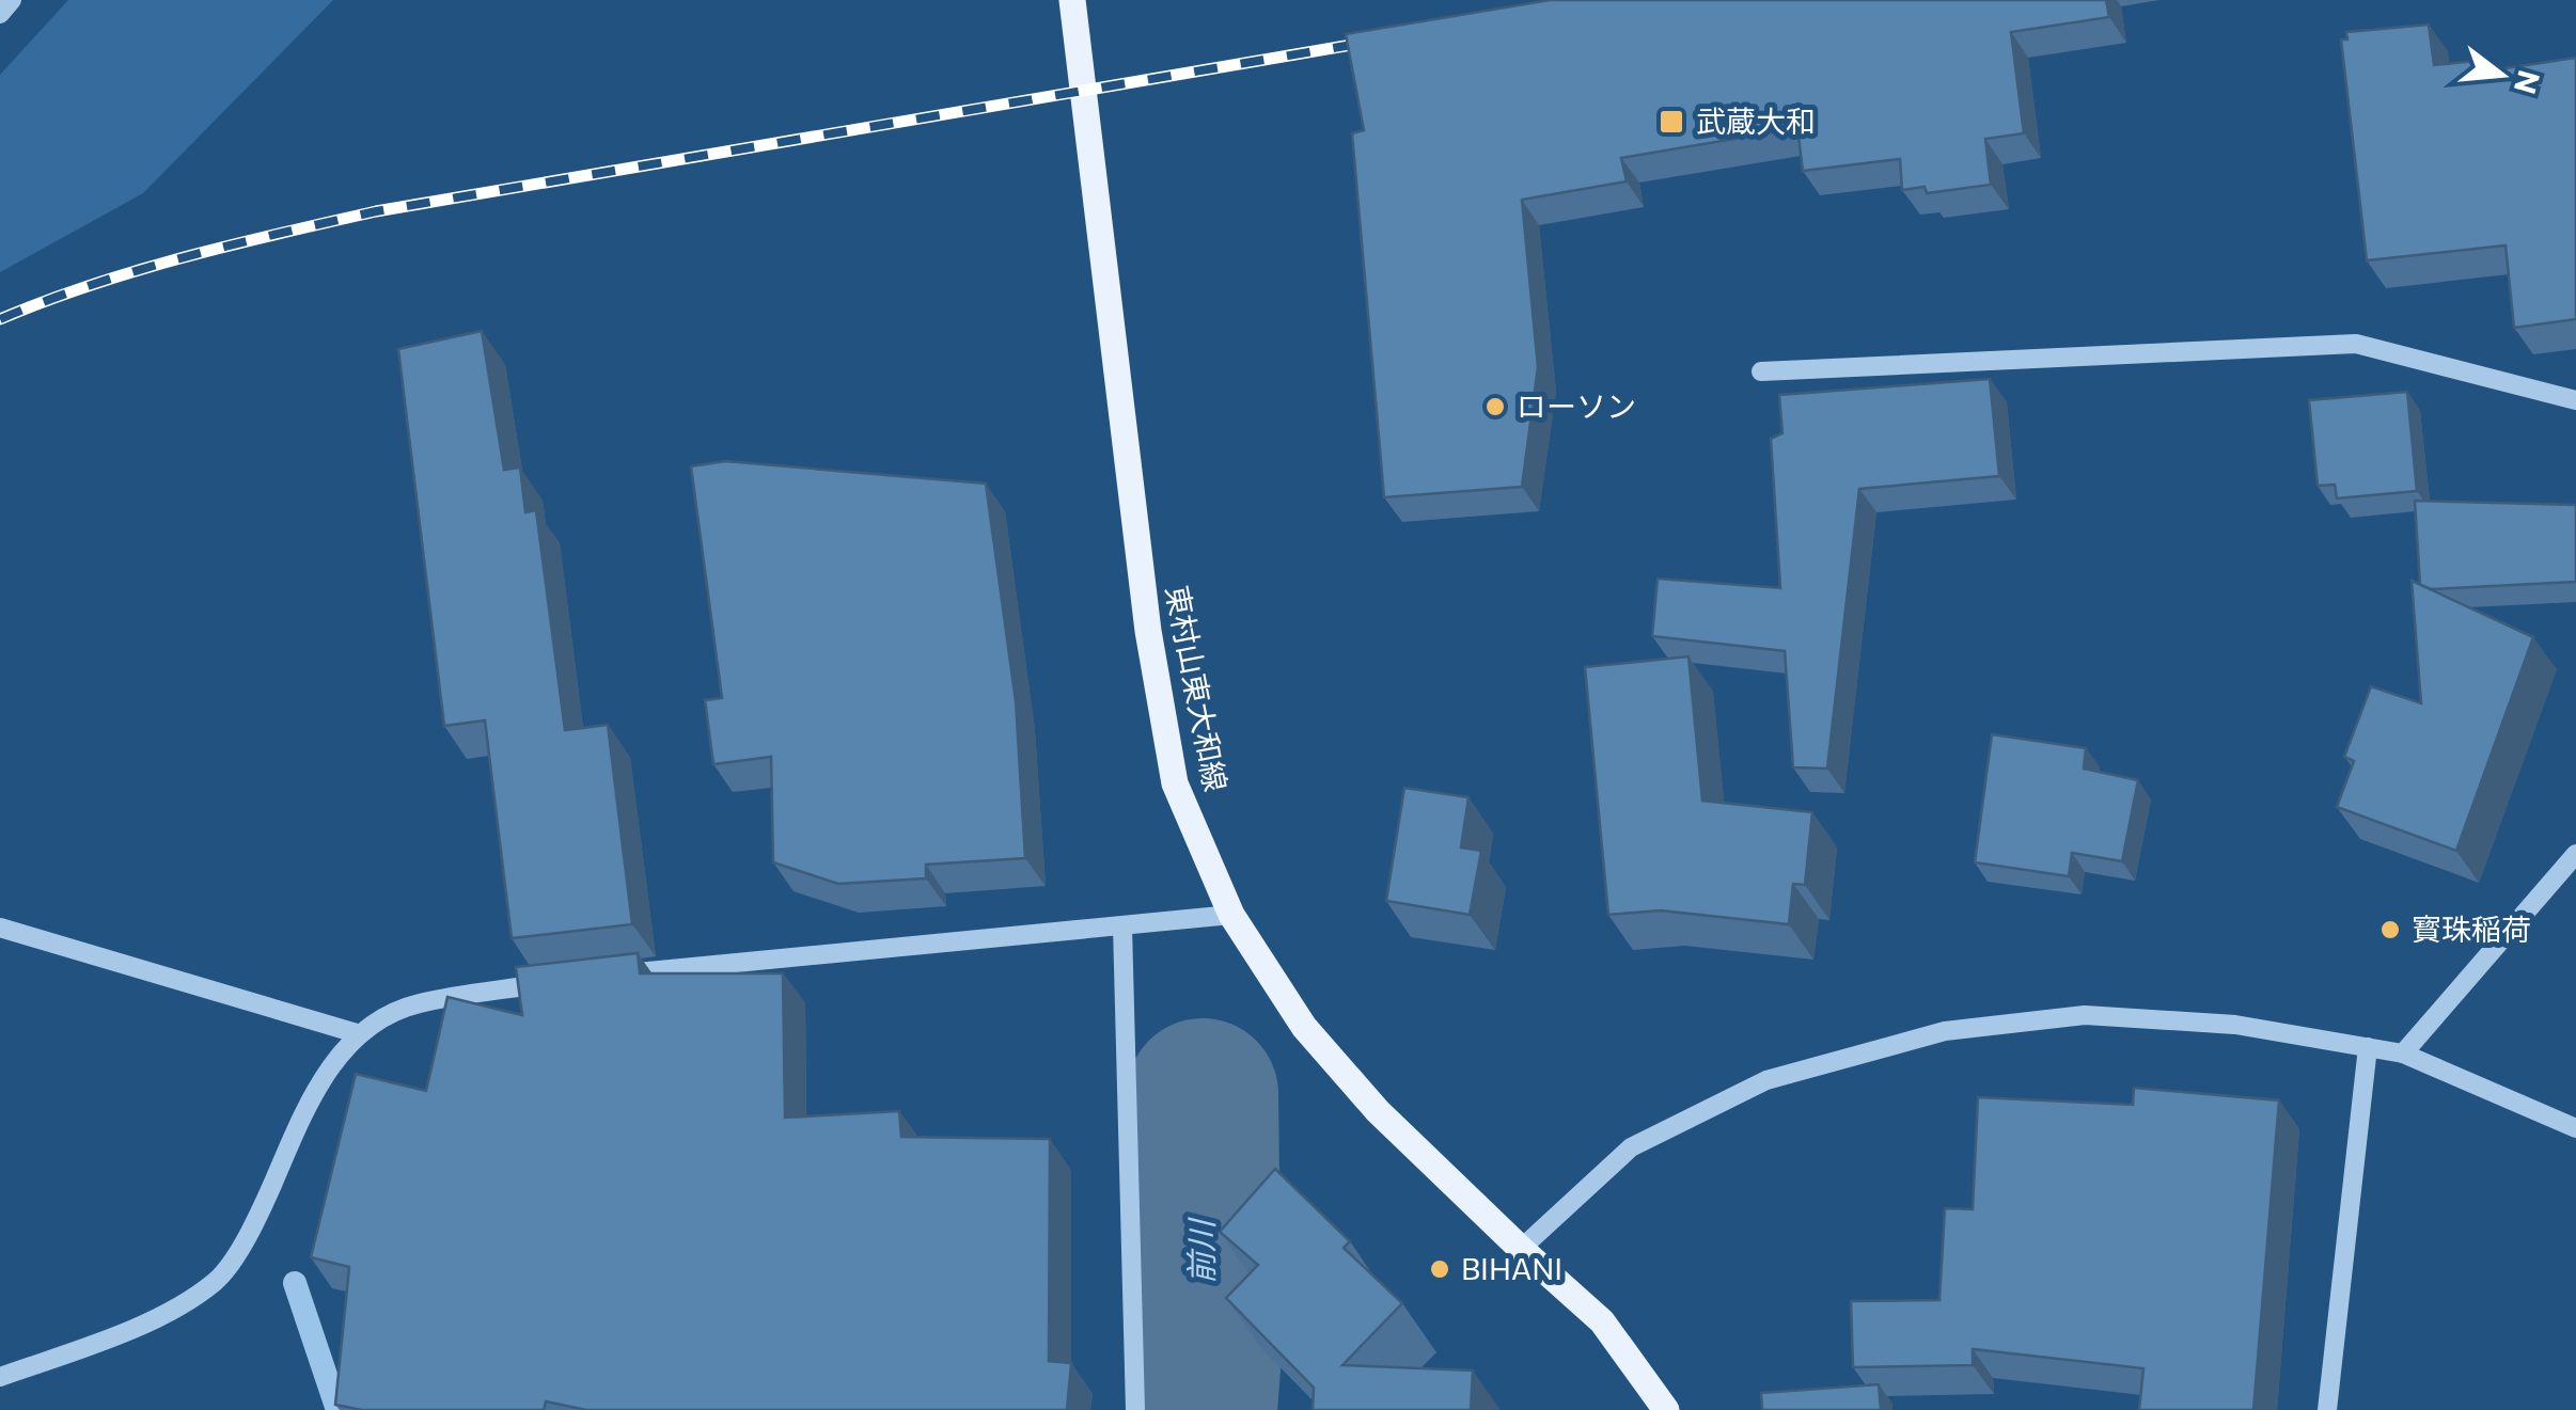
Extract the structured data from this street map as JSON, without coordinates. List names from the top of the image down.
{
  "streets": {
    "main road": ["東村山東大和線"]
  },
  "water": ["前川"],
  "places": {
    "transit": ["武蔵大和"],
    "other": ["ローソン", "寳珠稲荷", "BIHANI"]
  },
  "north": "right"
}
